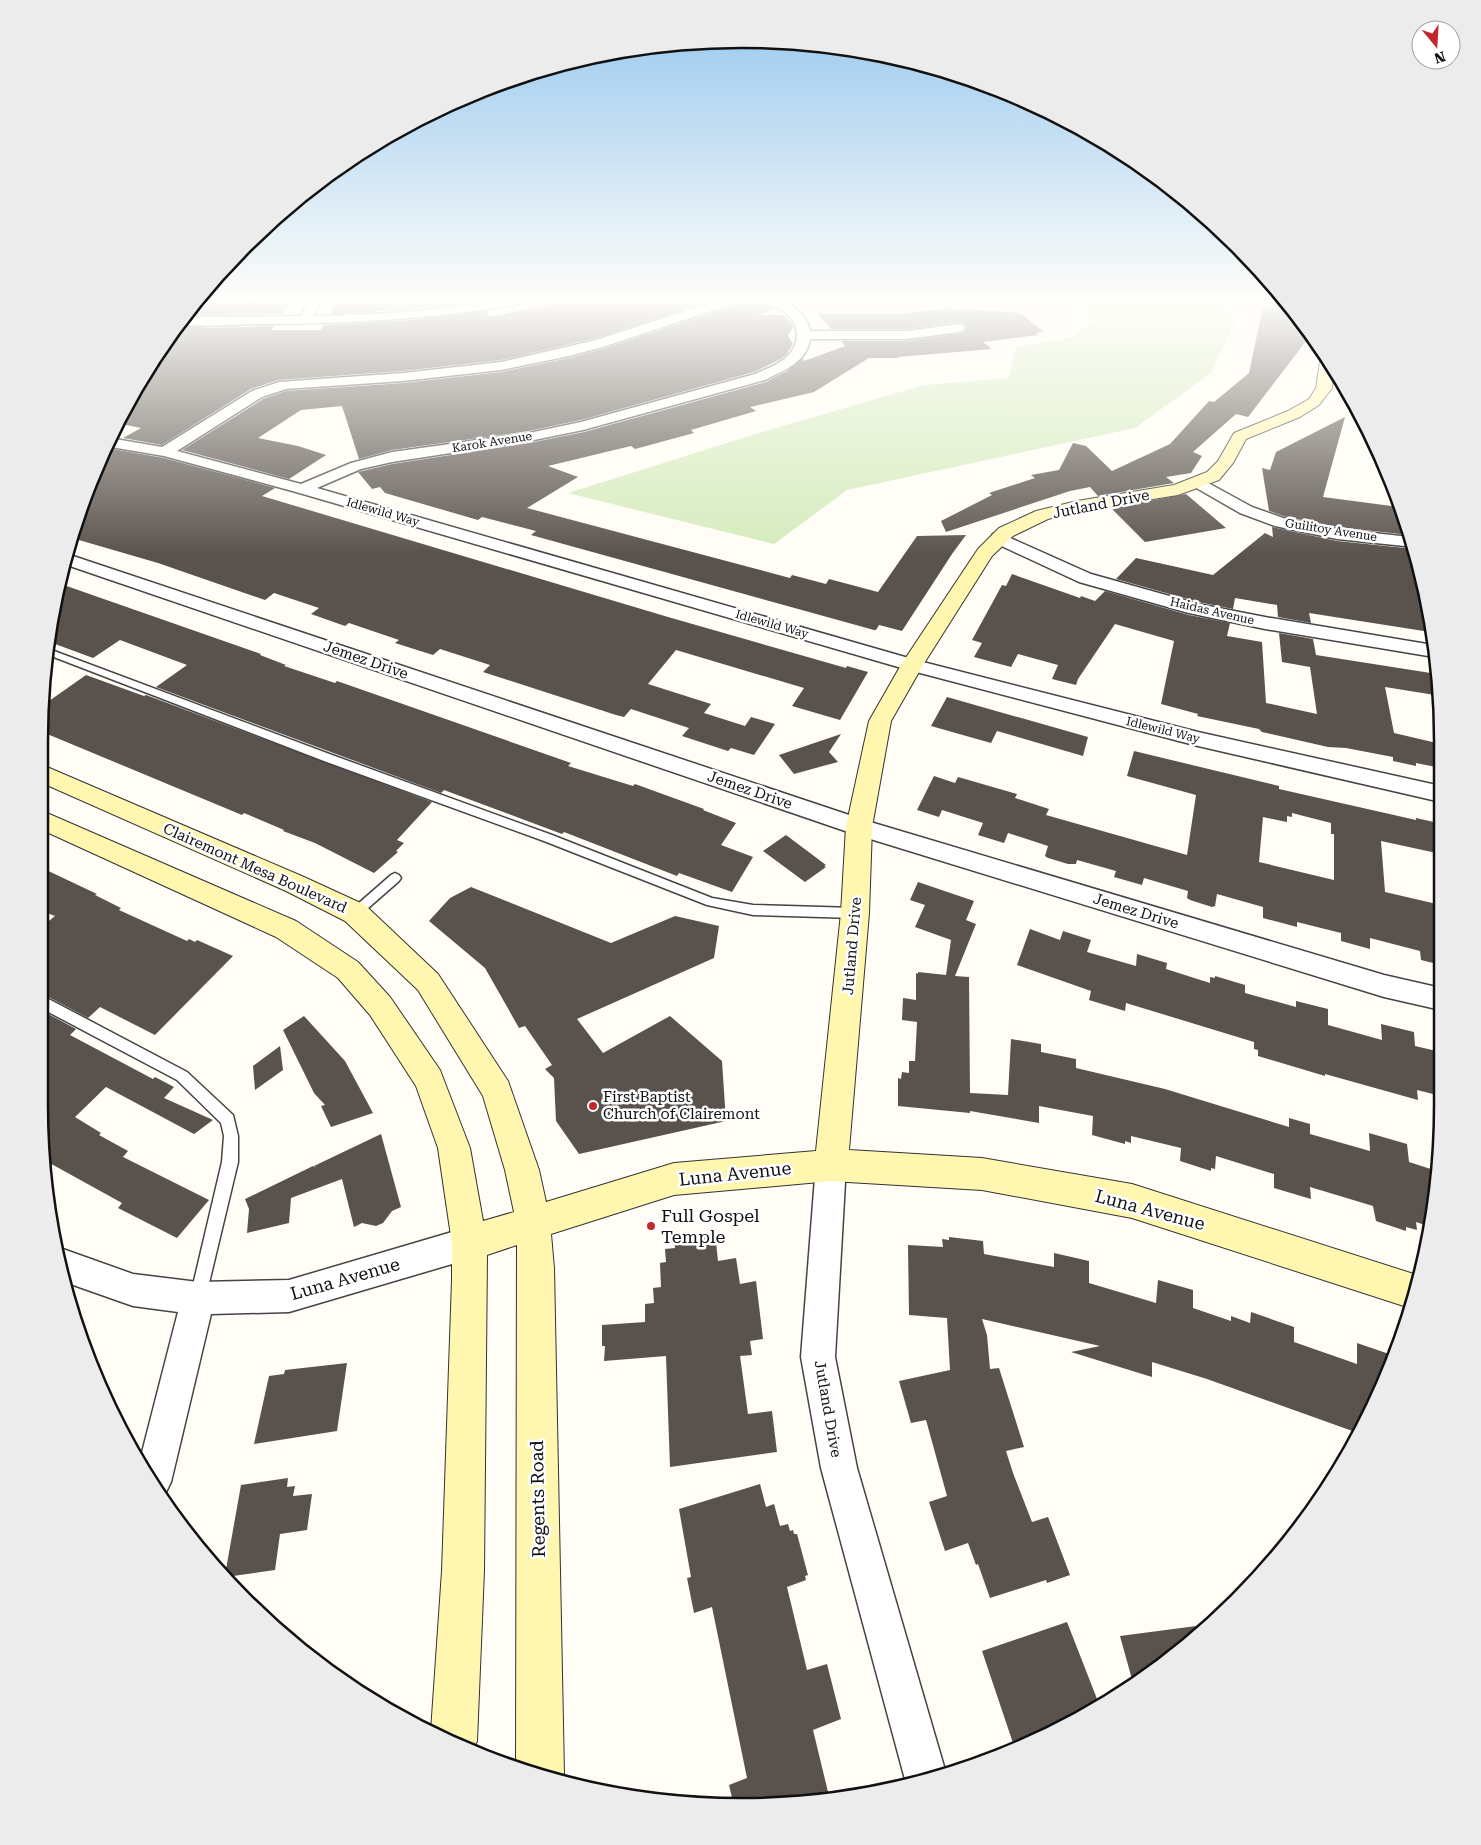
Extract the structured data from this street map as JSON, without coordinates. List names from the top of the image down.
{
  "streets": {
    "street": [
      "Karok Avenue",
      "Jutland Drive",
      "Idlewild Way",
      "Guilitoy Avenue",
      "Haidas Avenue",
      "Jemez Drive",
      "Clairemont Mesa Boulevard",
      "Luna Avenue",
      "Regents Road"
    ]
  },
  "crossings": [
    ["Karok Avenue", "Idlewild Way"],
    ["Jutland Drive", "Idlewild Way"],
    ["Jutland Drive", "Guilitoy Avenue"],
    ["Jutland Drive", "Haidas Avenue"],
    ["Jutland Drive", "Jemez Drive"],
    ["Jutland Drive", "Luna Avenue"],
    ["Clairemont Mesa Boulevard", "Luna Avenue"],
    ["Clairemont Mesa Boulevard", "Regents Road"],
    ["Luna Avenue", "Regents Road"]
  ],
  "places": ["First Baptist Church of Clairemont", "Full Gospel Temple"],
  "north": "bottom"
}
